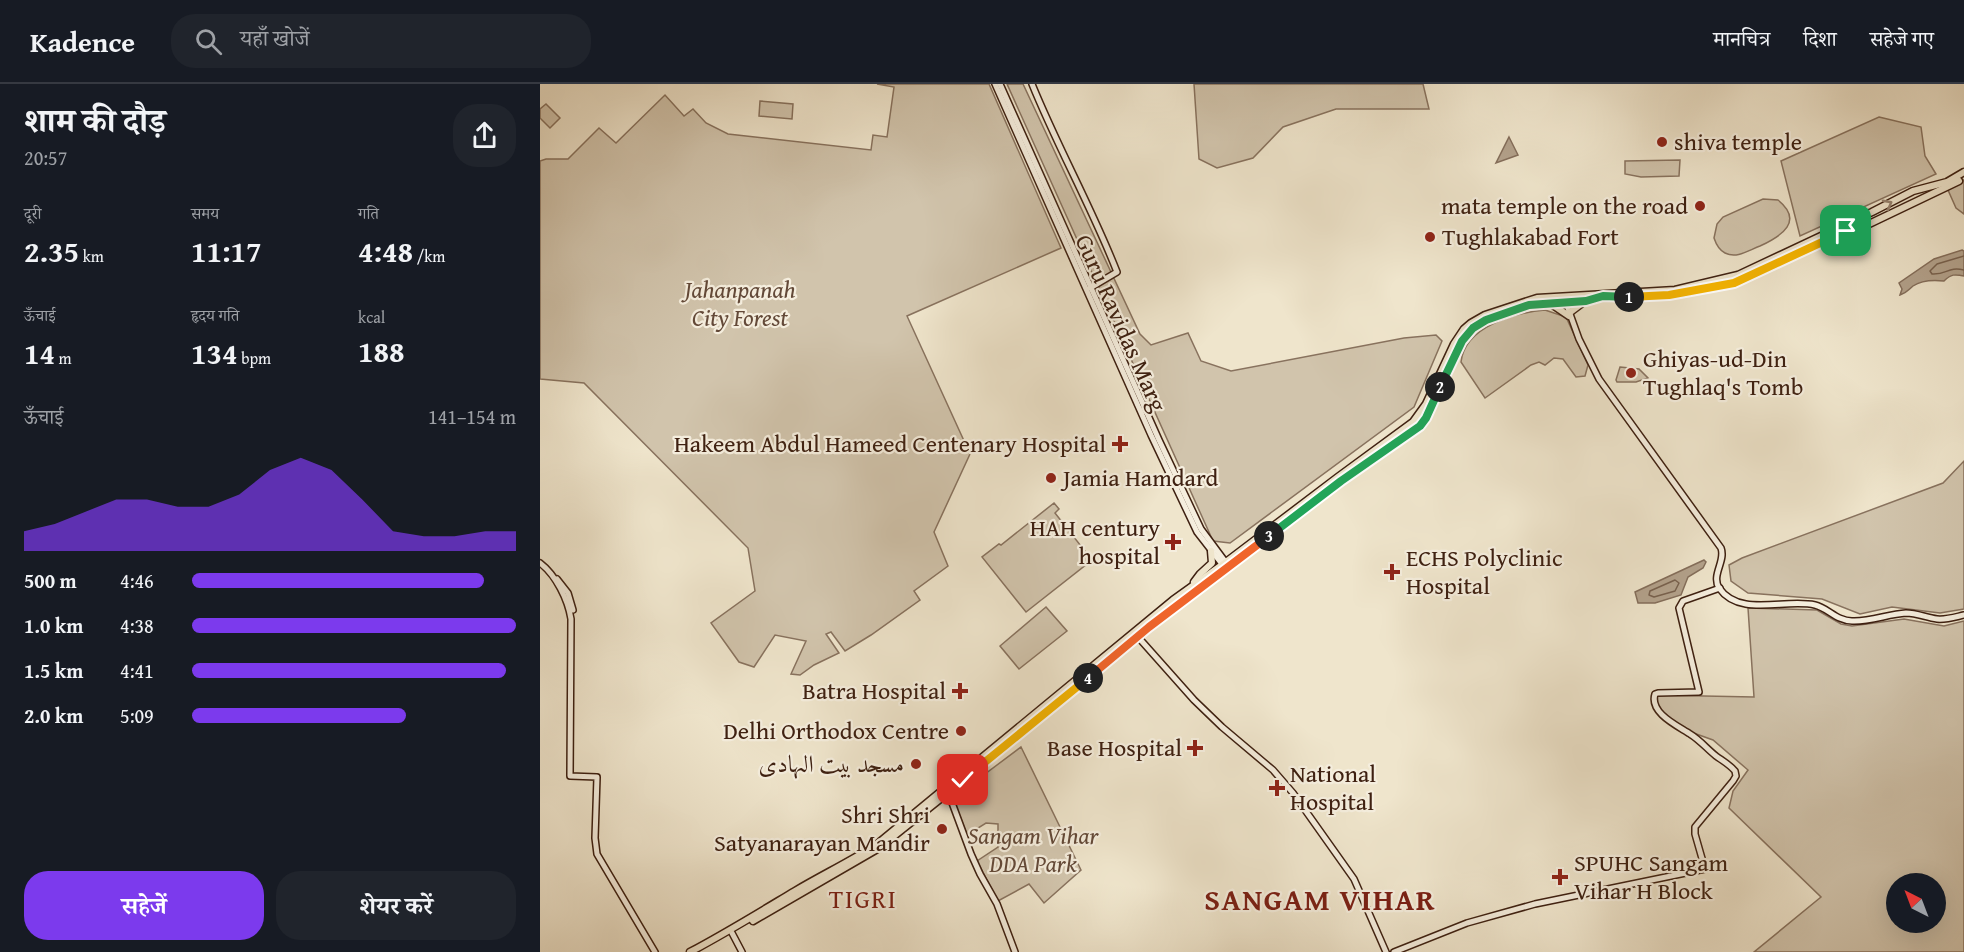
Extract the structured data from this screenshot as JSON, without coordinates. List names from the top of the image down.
{
  "streets": {
    "street": ["Guru Ravidas Marg"]
  },
  "districts": ["TIGRI", "SANGAM VIHAR"],
  "parks": ["Jahanpanah City Forest", "Sangam Vihar DDA Park"],
  "places": {
    "other": [
      "shiva temple",
      "mata temple on the road",
      "Tughlakabad Fort",
      "Ghiyas-ud-Din Tughlaq's Tomb",
      "Jamia Hamdard",
      "Delhi Orthodox Centre",
      "مسجد بیت الہادی",
      "Shri Shri Satyanarayan Mandir"
    ],
    "health": [
      "Hakeem Abdul Hameed Centenary Hospital",
      "HAH century hospital",
      "ECHS Polyclinic Hospital",
      "Batra Hospital",
      "Base Hospital",
      "National Hospital",
      "SPUHC Sangam Vihar H Block"
    ]
  },
  "north": "top left",
  "page": {
    "header": "Kadence",
    "search": "यहाँ खोजें",
    "nav": ["मानचित्र", "दिशा", "सहेजे गए"],
    "heading": ["शाम की दौड़", "20:57"],
    "stats": [
      ["दूरी", "2.35 km"],
      ["समय", "11:17"],
      ["गति", "4:48 /km"],
      ["ऊँचाई", "14 m"],
      ["हृदय गति", "134 bpm"],
      ["kcal", "188"]
    ],
    "pins": [
      "1",
      "2",
      "3",
      "4"
    ],
    "chart": ["ऊँचाई", "141–154 m"],
    "list": [
      {
        "name": "500 m",
        "note": "4:46"
      },
      {
        "name": "1.0 km",
        "note": "4:38"
      },
      {
        "name": "1.5 km",
        "note": "4:41"
      },
      {
        "name": "2.0 km",
        "note": "5:09"
      }
    ],
    "buttons": ["सहेजें", "शेयर करें"]
  }
}
